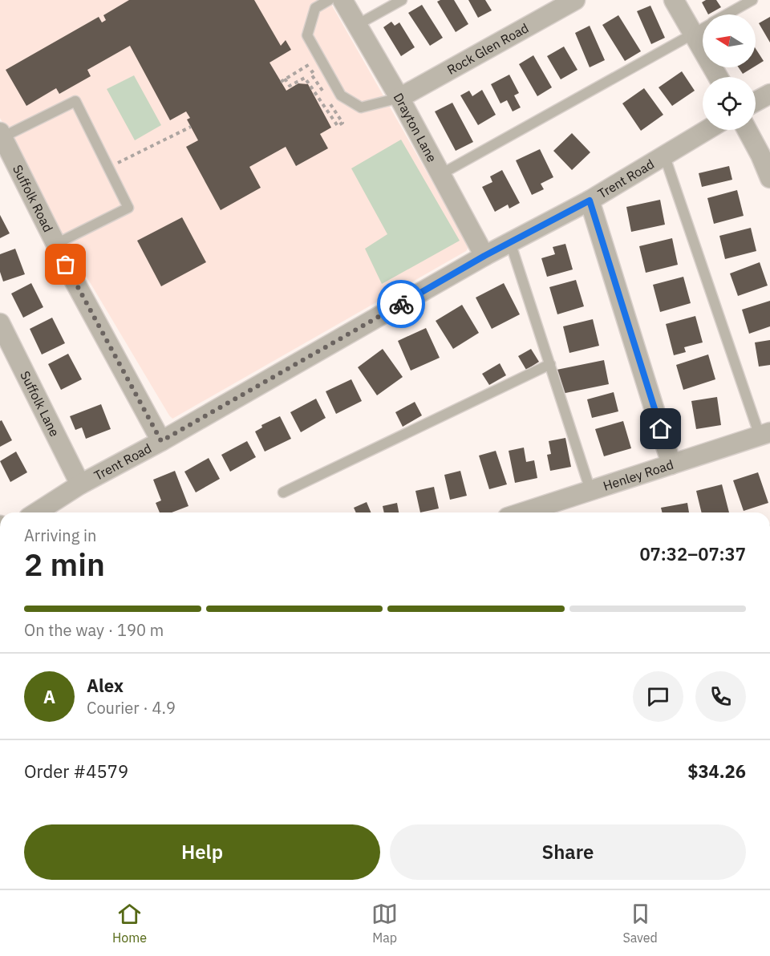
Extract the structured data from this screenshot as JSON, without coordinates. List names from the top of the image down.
{
  "streets": {
    "street": [
      "Rock Glen Road",
      "Drayton Lane",
      "Trent Road",
      "Suffolk Road",
      "Suffolk Lane",
      "Henley Road"
    ]
  },
  "crossings": [
    ["Rock Glen Road", "Drayton Lane"],
    ["Drayton Lane", "Trent Road"],
    ["Trent Road", "Suffolk Road"],
    ["Trent Road", "Suffolk Lane"]
  ],
  "north": "left",
  "page": {
    "heading": ["2 min", "Arriving in", "07:32–07:37"],
    "panel": [
      "Alex",
      "Courier · 4.9",
      "Order #4579",
      "$34.26"
    ],
    "bar": "On the way · 190 m",
    "round": "A",
    "buttons": ["Help", "Share"],
    "tabs": ["Home", "Map", "Saved"]
  }
}
